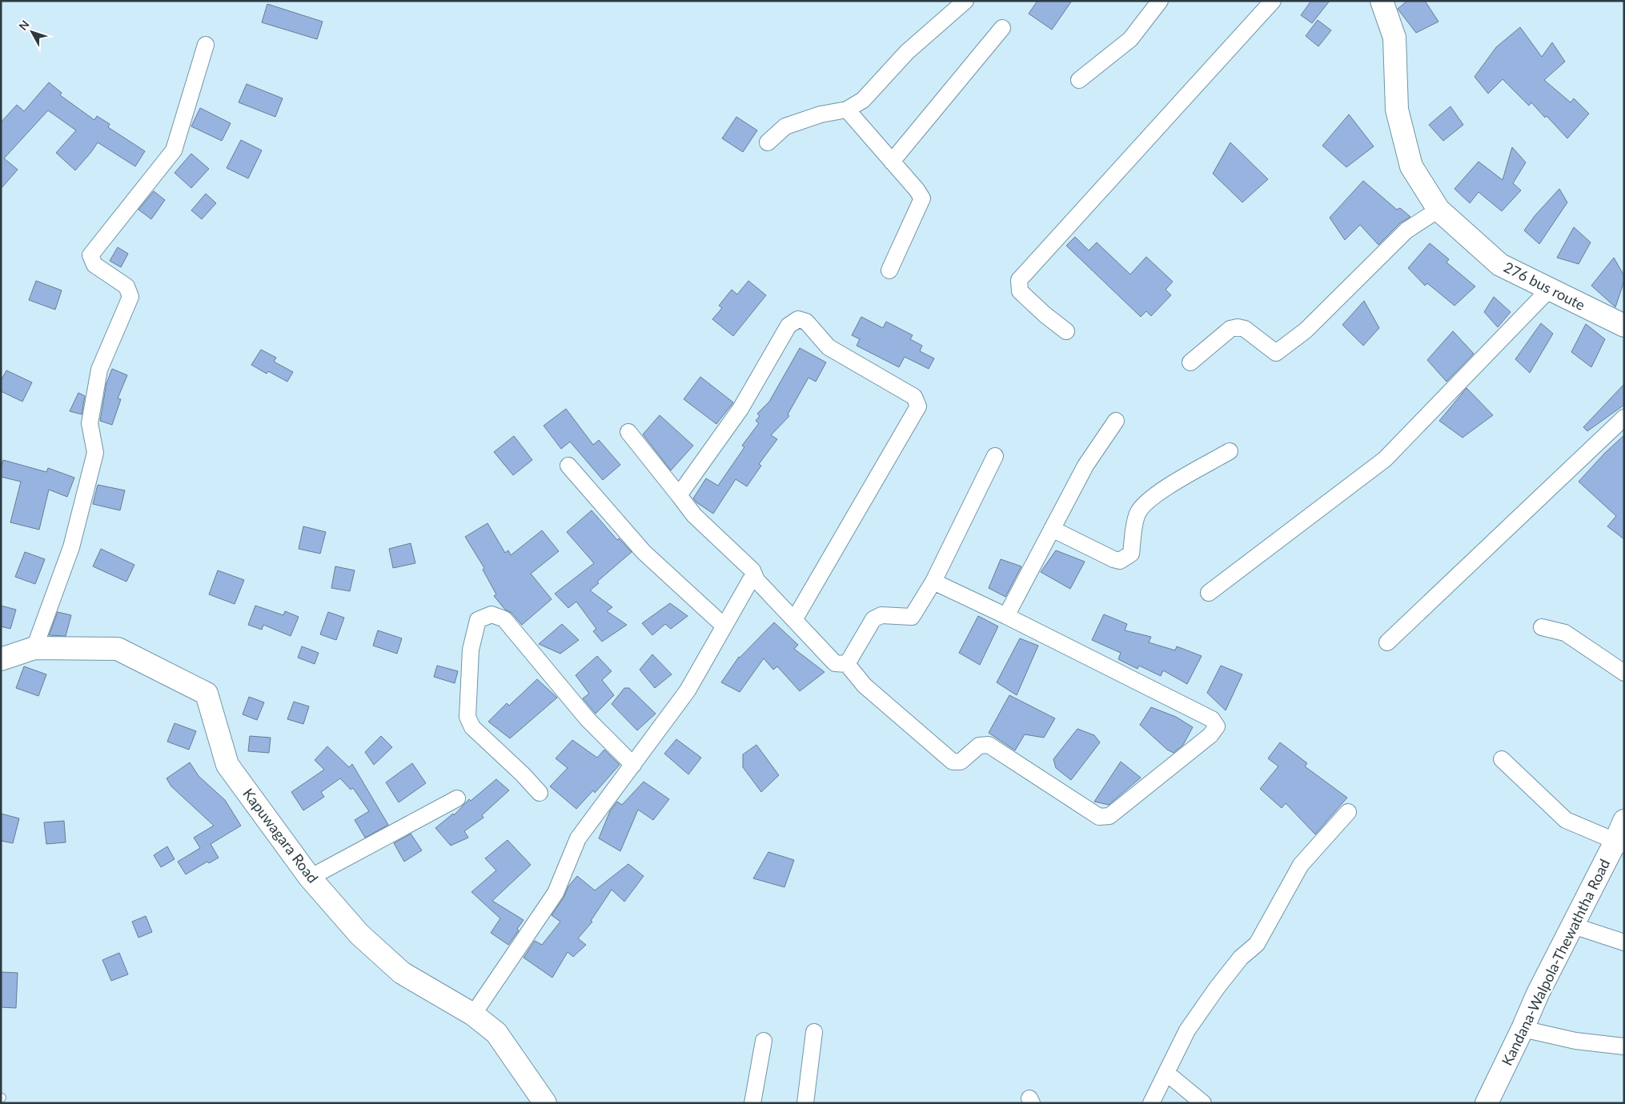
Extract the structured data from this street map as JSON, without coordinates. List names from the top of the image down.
{
  "streets": {
    "street": ["276 bus route", "Kapuwagara Road", "Kandana-Walpola-Thewaththa Road"]
  },
  "north": "top left"
}
